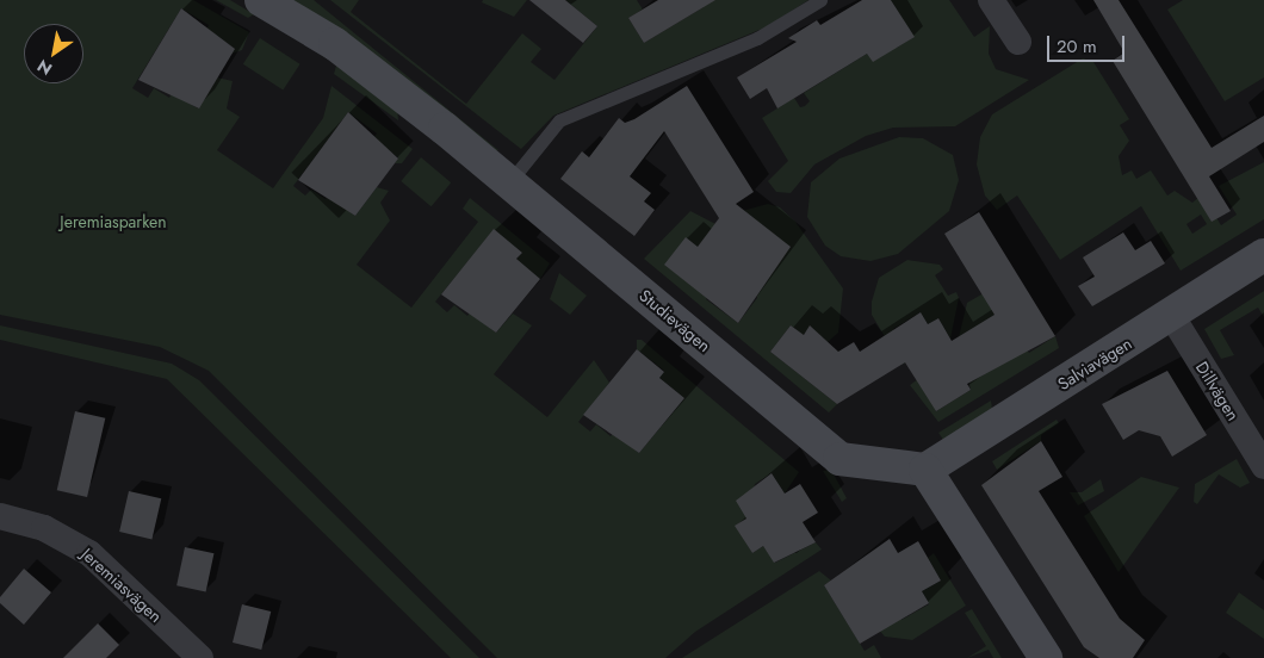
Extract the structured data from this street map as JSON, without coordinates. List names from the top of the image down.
{
  "streets": {
    "street": [
      "Studievägen",
      "Salviavägen",
      "Dillvägen",
      "Jeremiasvägen"
    ]
  },
  "crossings": [
    ["Studievägen", "Salviavägen"],
    ["Salviavägen", "Dillvägen"]
  ],
  "parks": ["Jeremiasparken"],
  "scale_bar": "20 m",
  "north": "bottom left"
}
